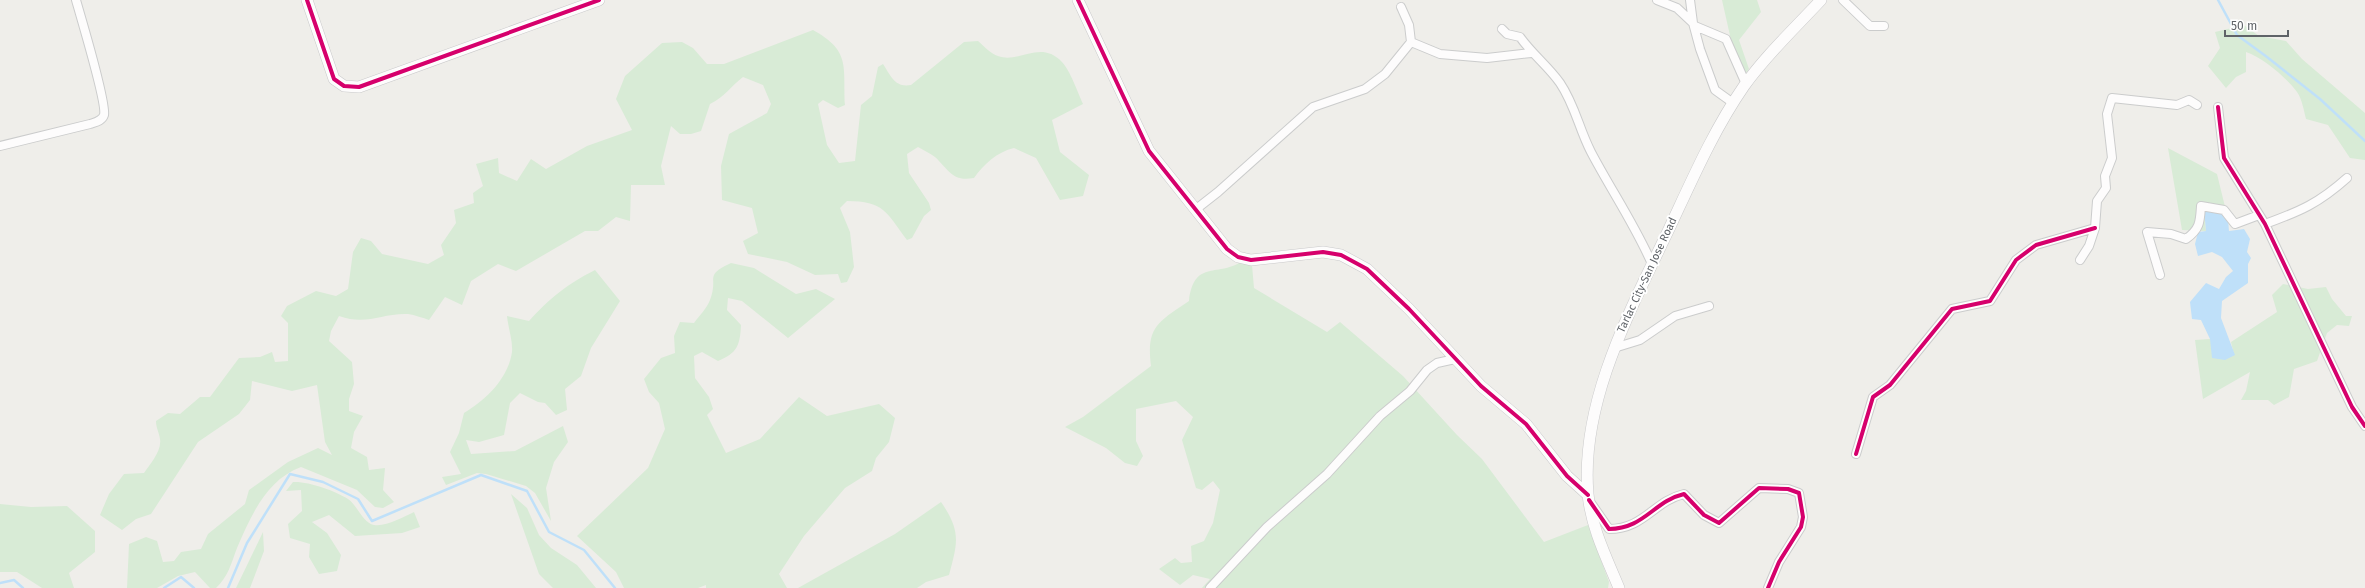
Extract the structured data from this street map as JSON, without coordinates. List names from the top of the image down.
{
  "streets": {
    "street": ["Tarlac City-San Jose Road"]
  },
  "scale_bar": "50 m"
}
